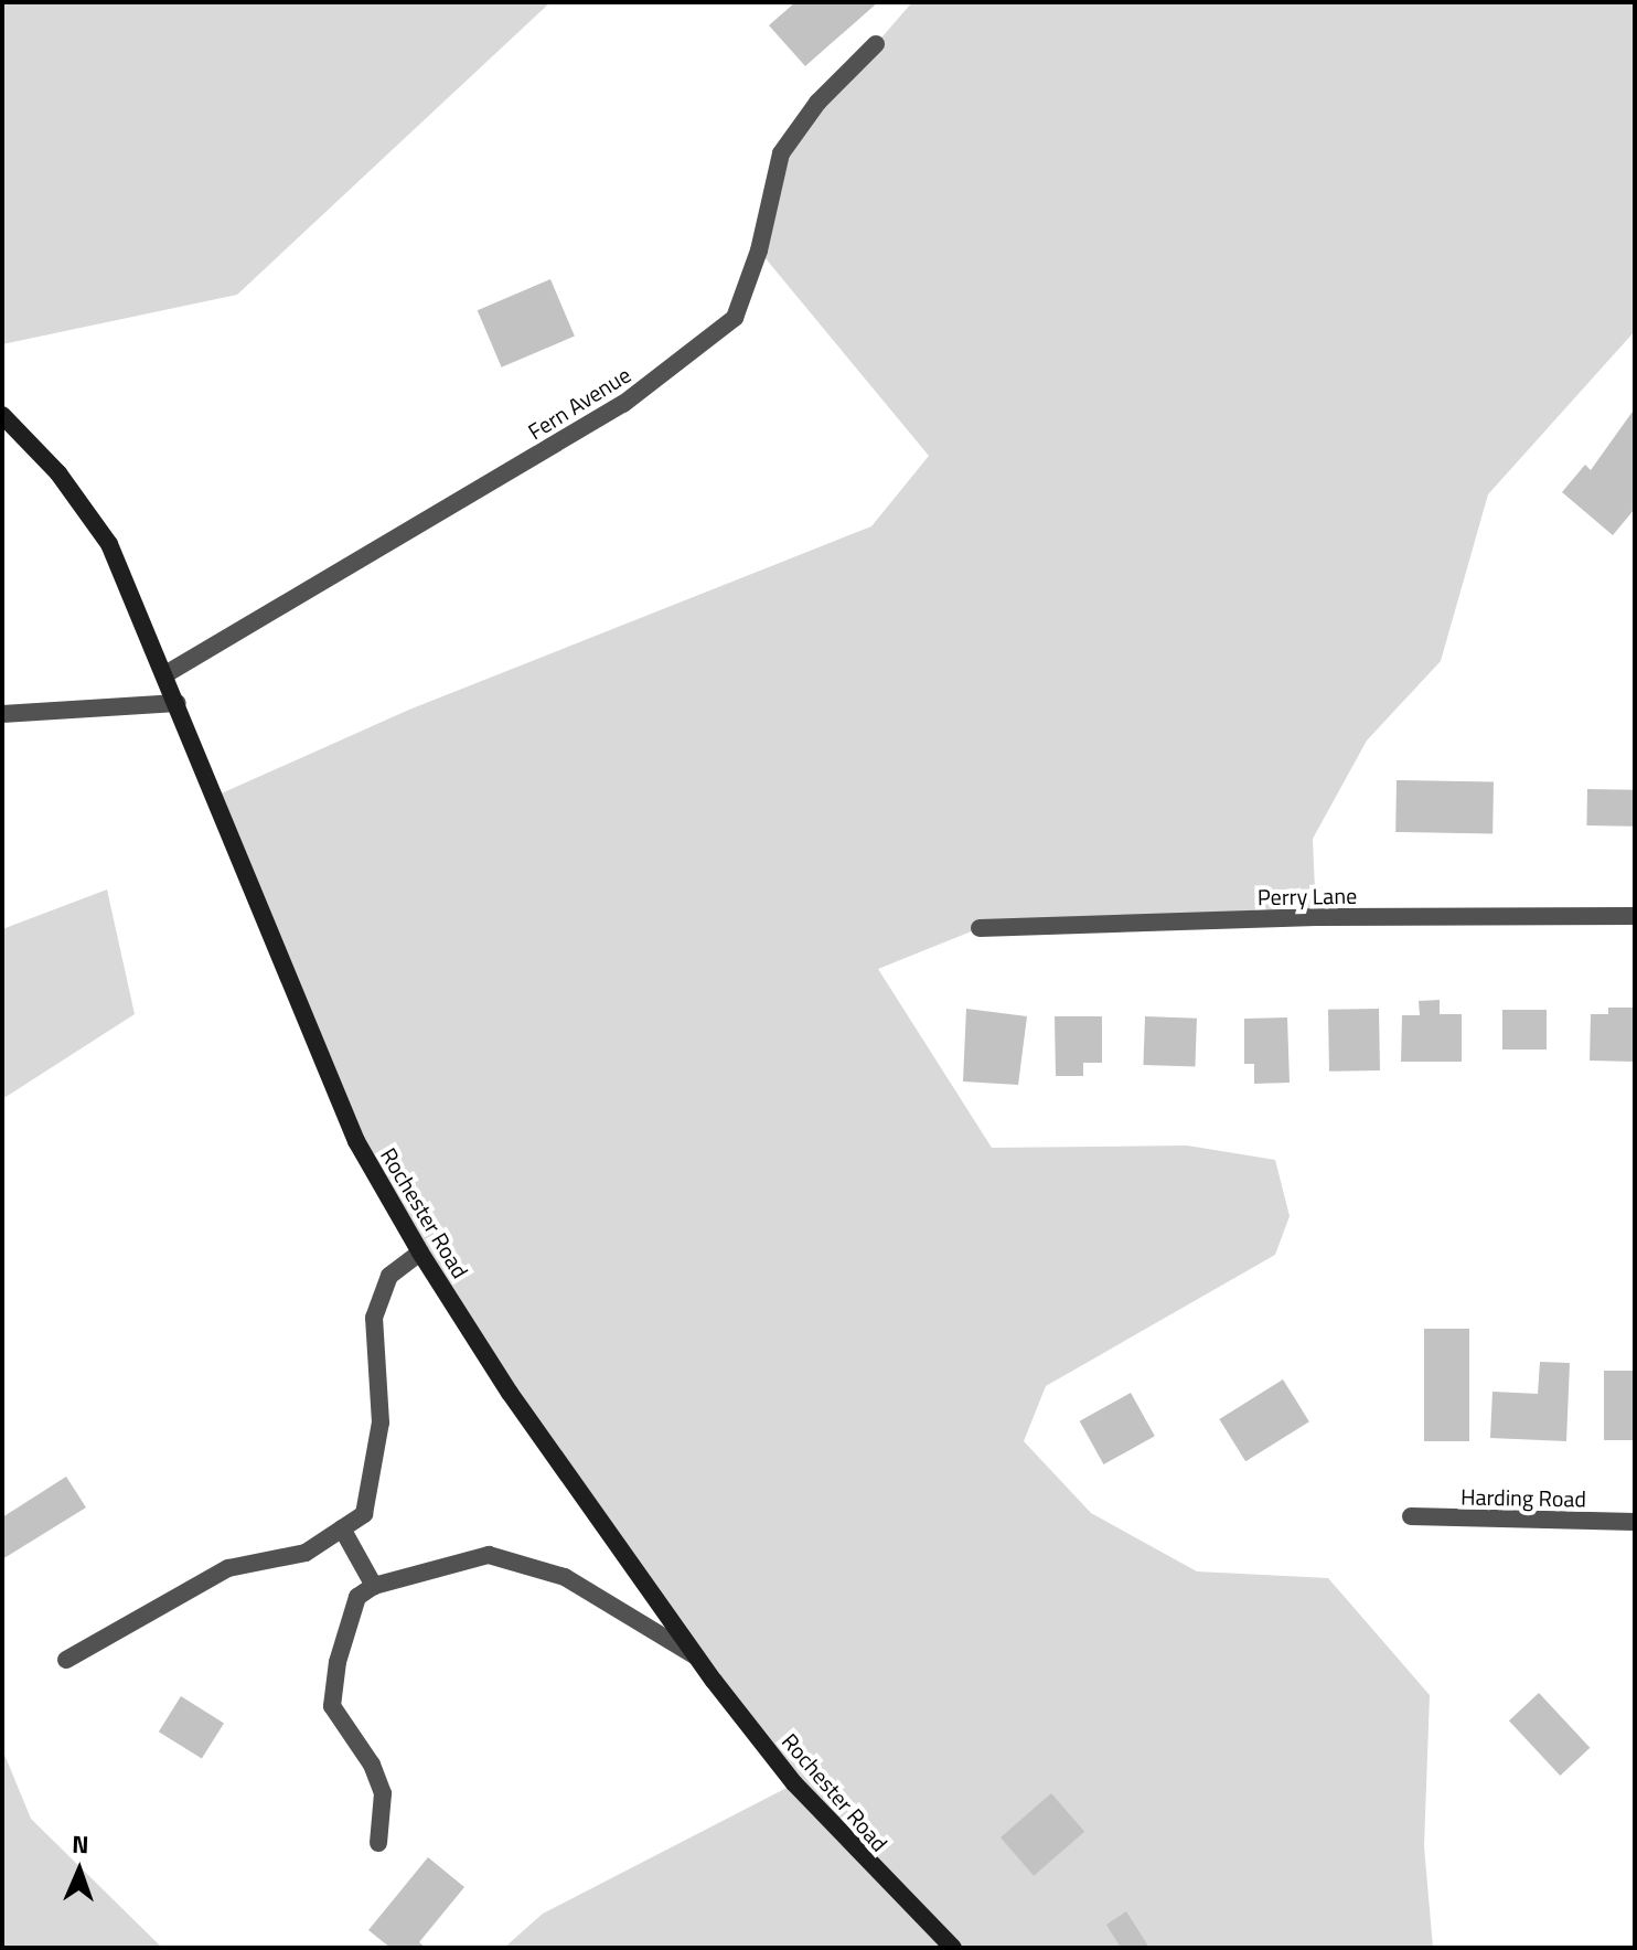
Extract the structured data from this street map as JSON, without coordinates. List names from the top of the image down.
{
  "streets": {
    "street": [
      "Fern Avenue",
      "Perry Lane",
      "Rochester Road",
      "Harding Road"
    ]
  },
  "crossings": [
    ["Fern Avenue", "Rochester Road"]
  ],
  "north": "top"
}
